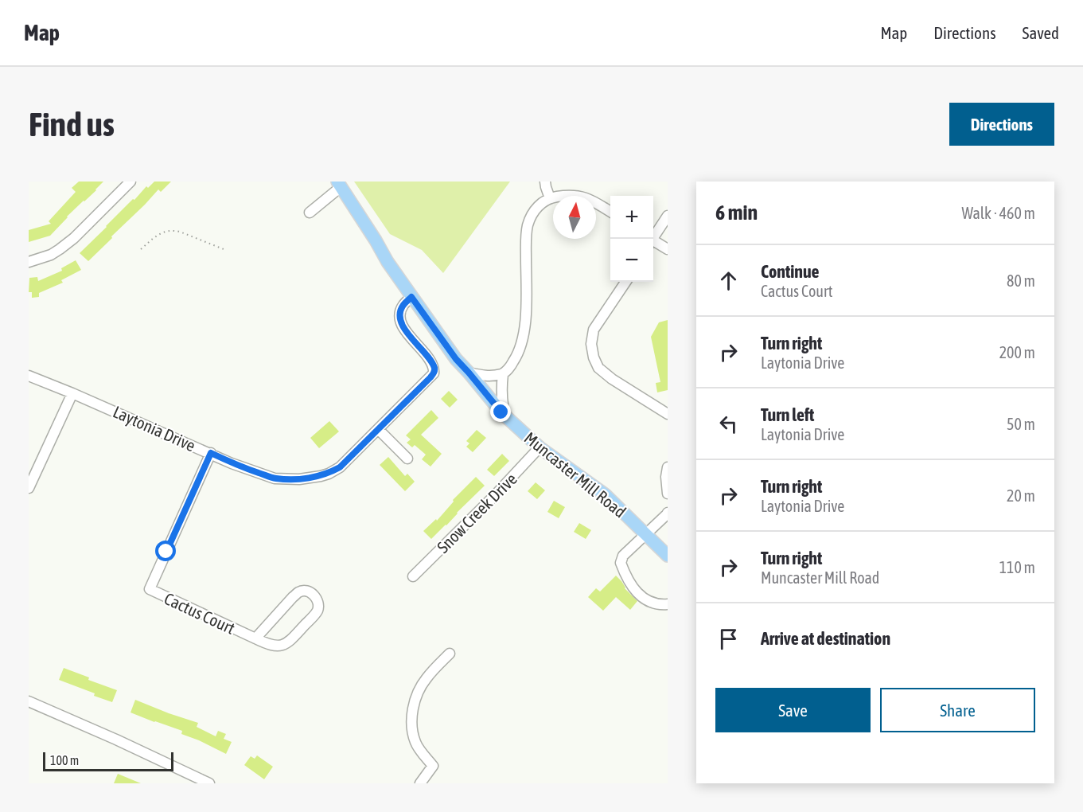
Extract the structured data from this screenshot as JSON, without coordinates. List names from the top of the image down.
{
  "streets": {
    "main road": ["Muncaster Mill Road"],
    "street": ["Laytonia Drive", "Snow Creek Drive", "Cactus Court"]
  },
  "crossings": [
    ["Laytonia Drive", "Muncaster Mill Road"],
    ["Laytonia Drive", "Cactus Court"],
    ["Muncaster Mill Road", "Snow Creek Drive"]
  ],
  "scale_bar": "100 m",
  "north": "top",
  "page": {
    "header": "Map",
    "nav": ["Map", "Directions", "Saved"],
    "buttons": [
      "Directions",
      ["Save", "Share"]
    ],
    "title": "Find us",
    "heading": ["6 min", "Walk · 460 m"],
    "map_buttons": ["+", "−"],
    "list": [
      ["Continue", "Cactus Court", "80 m"],
      ["Turn right", "Laytonia Drive", "200 m"],
      ["Turn left", "Laytonia Drive", "50 m"],
      ["Turn right", "Laytonia Drive", "20 m"],
      ["Turn right", "Muncaster Mill Road", "110 m"],
      "Arrive at destination"
    ],
    "scale": "100 m"
  }
}
